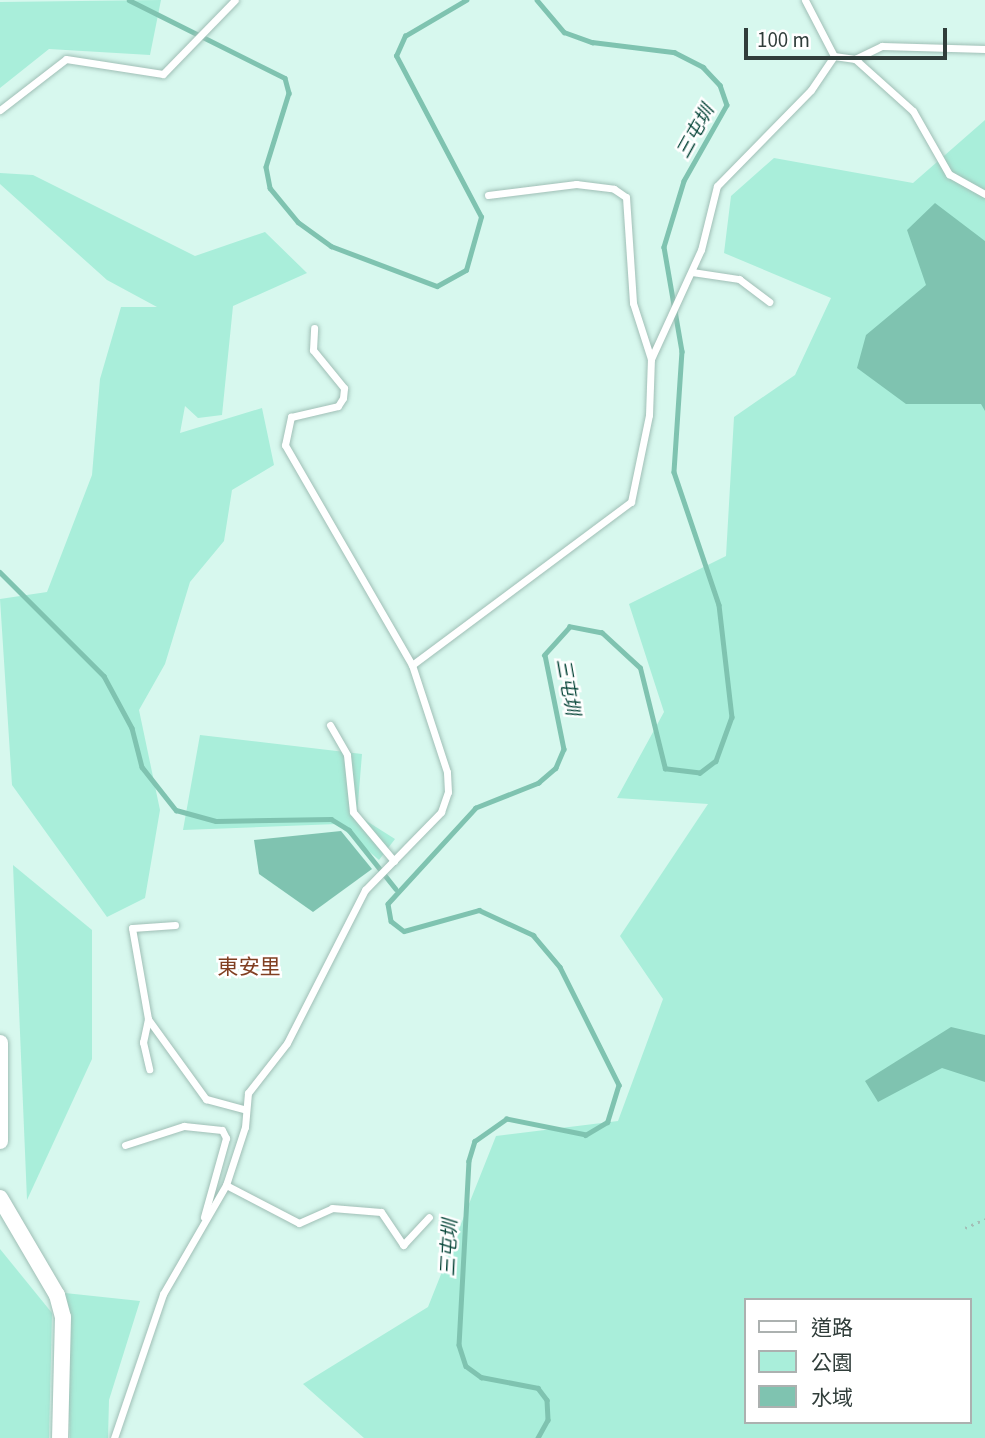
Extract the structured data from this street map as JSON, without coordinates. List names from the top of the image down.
{
  "districts": ["東安里"],
  "water": ["三屯圳"],
  "legend": ["道路", "公園", "水域"],
  "scale_bar": "100 m"
}
